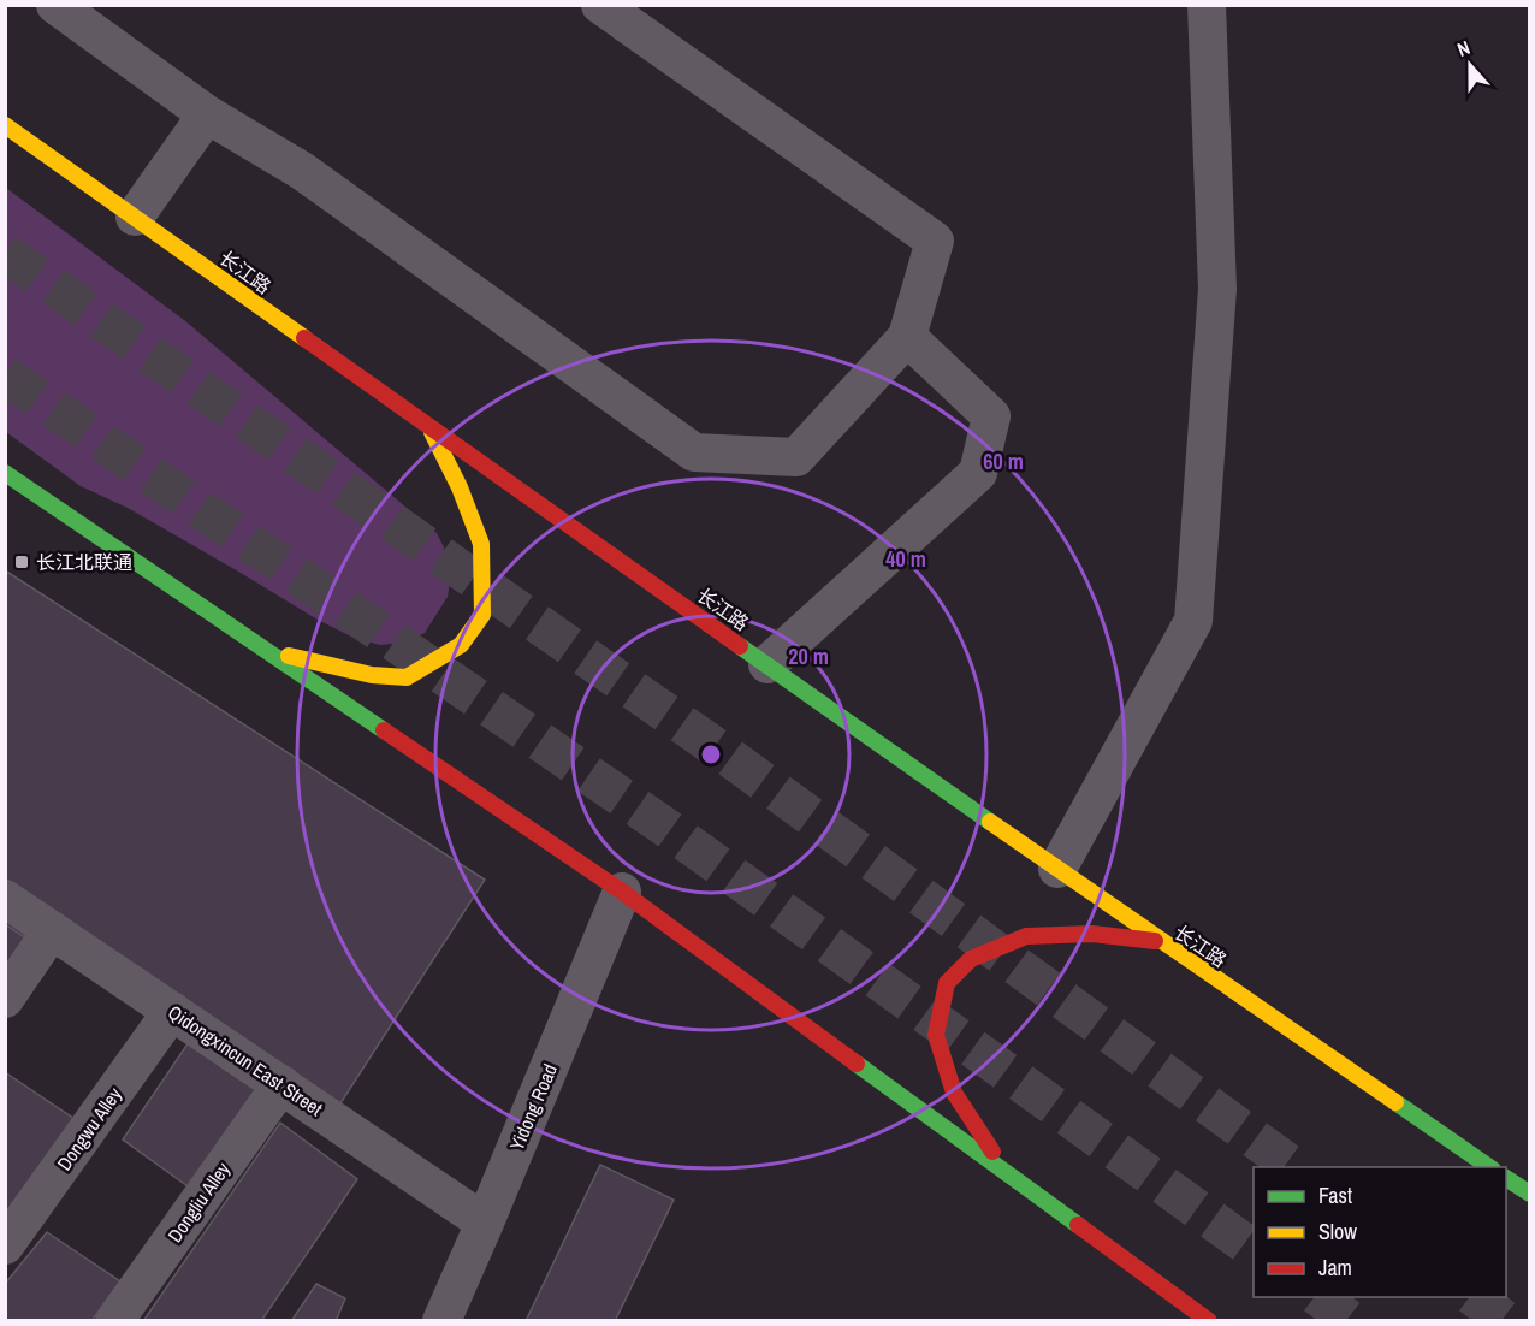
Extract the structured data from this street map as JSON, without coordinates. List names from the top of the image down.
{
  "streets": {
    "main road": ["长江路"],
    "street": [
      "Qidongxincun East Street",
      "Yidong Road",
      "Dongwu Alley",
      "Dongliu Alley"
    ]
  },
  "crossings": [
    ["Qidongxincun East Street", "Yidong Road"],
    ["Qidongxincun East Street", "Dongwu Alley"],
    ["Qidongxincun East Street", "Dongliu Alley"]
  ],
  "places": {
    "transit": ["长江北联通"]
  },
  "legend": ["Fast", "Slow", "Jam"],
  "north": "top",
  "rings": ["60 m", "40 m", "20 m"]
}
